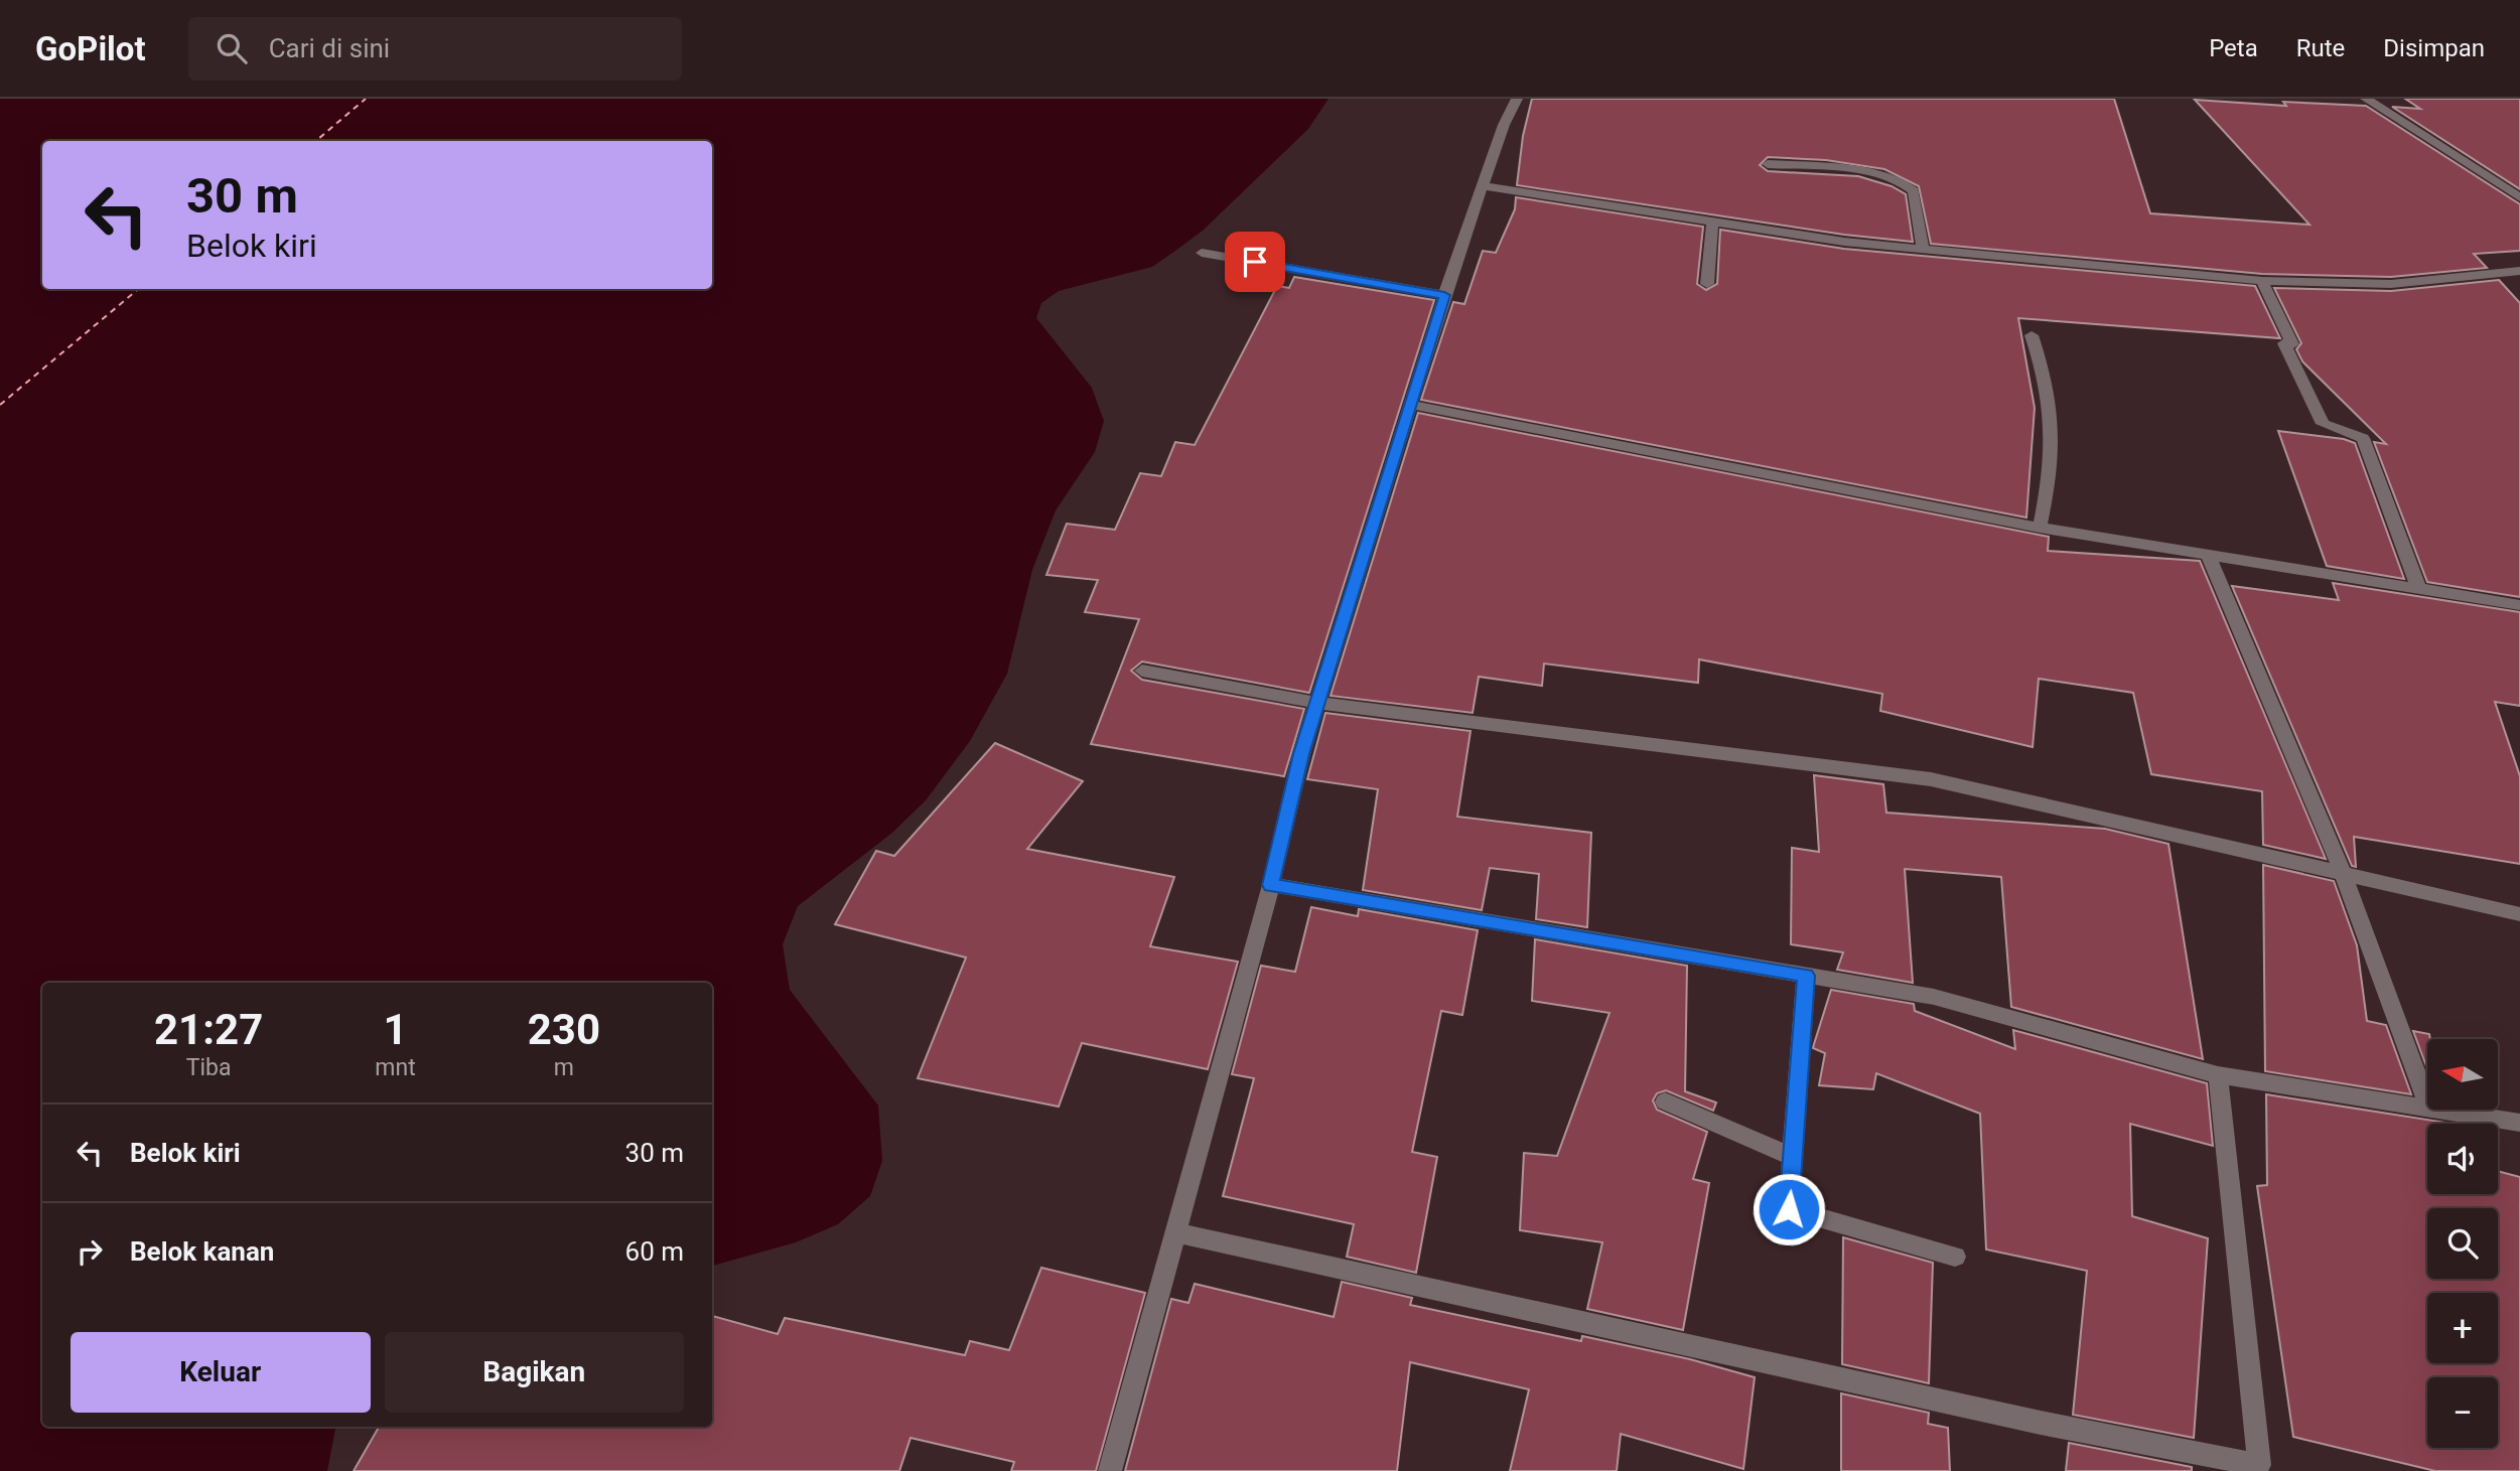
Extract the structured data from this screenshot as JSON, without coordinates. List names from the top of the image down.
{
  "north": "left",
  "page": {
    "header": "GoPilot",
    "search": "Cari di sini",
    "nav": ["Peta", "Rute", "Disimpan"],
    "turn": ["30 m", "Belok kiri"],
    "eta": [
      "21:27",
      "Tiba",
      "1",
      "mnt",
      "230",
      "m"
    ],
    "map_buttons": ["+", "−"],
    "list": [
      {
        "name": "Belok kiri",
        "value": "30 m"
      },
      {
        "name": "Belok kanan",
        "value": "60 m"
      }
    ],
    "buttons": ["Keluar", "Bagikan"]
  }
}
